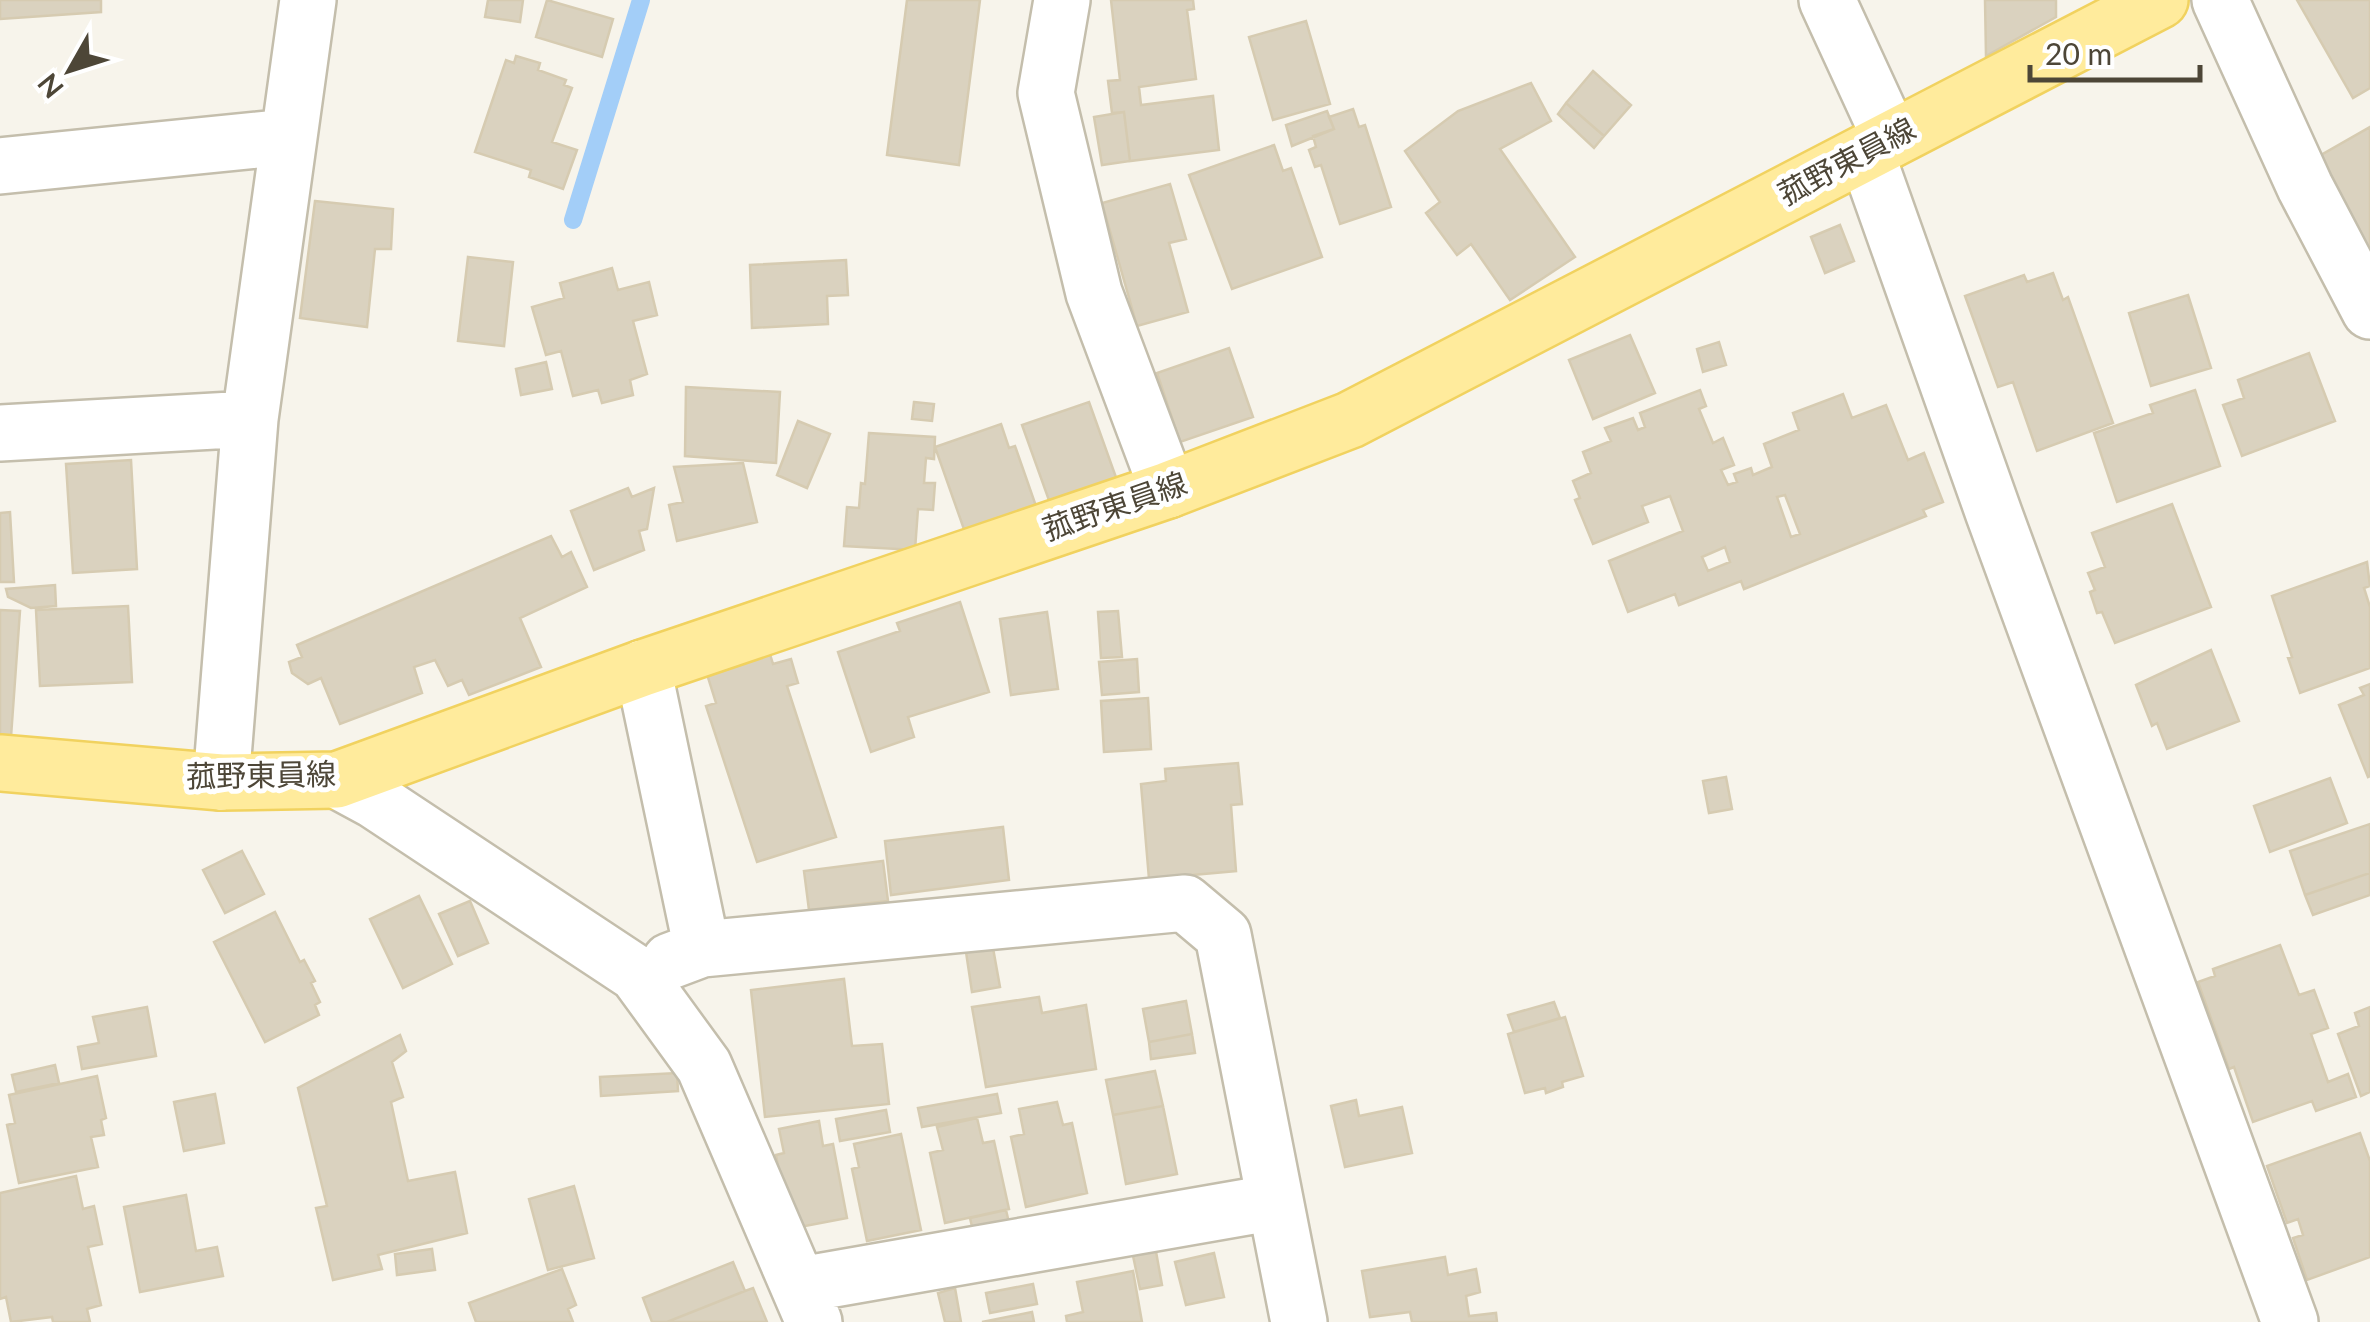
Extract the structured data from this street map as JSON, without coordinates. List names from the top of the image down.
{
  "streets": {
    "main road": ["菰野東員線"]
  },
  "scale_bar": "20 m",
  "north": "bottom left"
}
